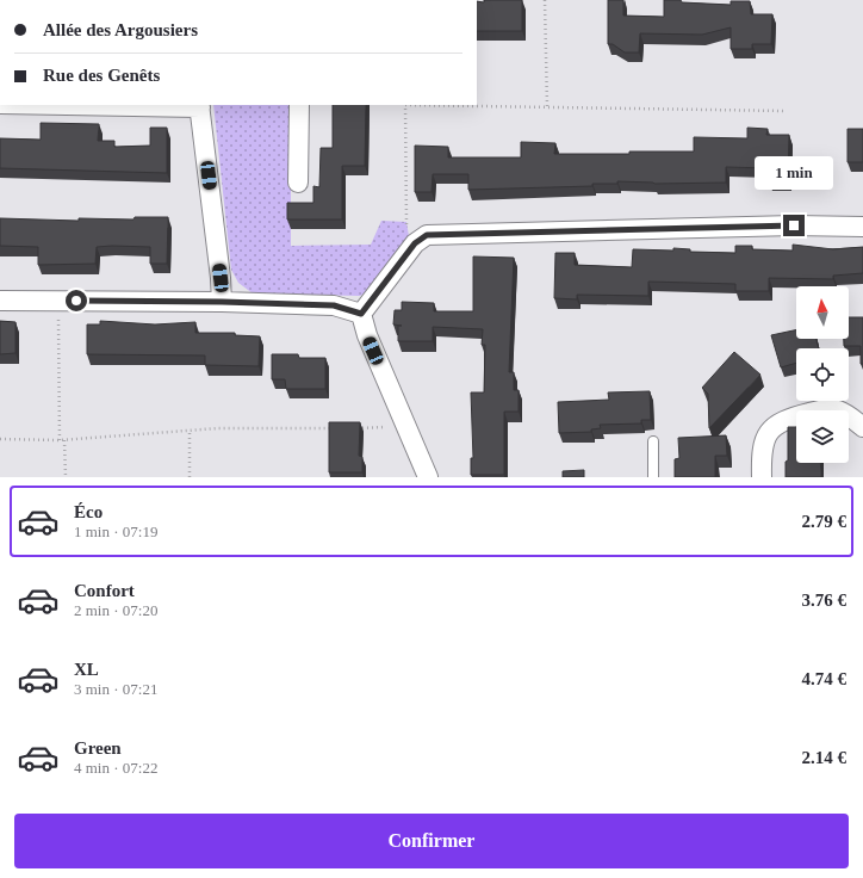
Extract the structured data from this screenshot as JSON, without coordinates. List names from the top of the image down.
{
  "north": "top",
  "page": {
    "banner": ["Allée des Argousiers", "Rue des Genêts"],
    "bubble": "1 min",
    "list": [
      {
        "name": "Éco",
        "note": "1 min · 07:19",
        "value": "2.79 €"
      },
      {
        "name": "Confort",
        "note": "2 min · 07:20",
        "value": "3.76 €"
      },
      {
        "name": "XL",
        "note": "3 min · 07:21",
        "value": "4.74 €"
      },
      {
        "name": "Green",
        "note": "4 min · 07:22",
        "value": "2.14 €"
      }
    ],
    "buttons": "Confirmer"
  }
}
